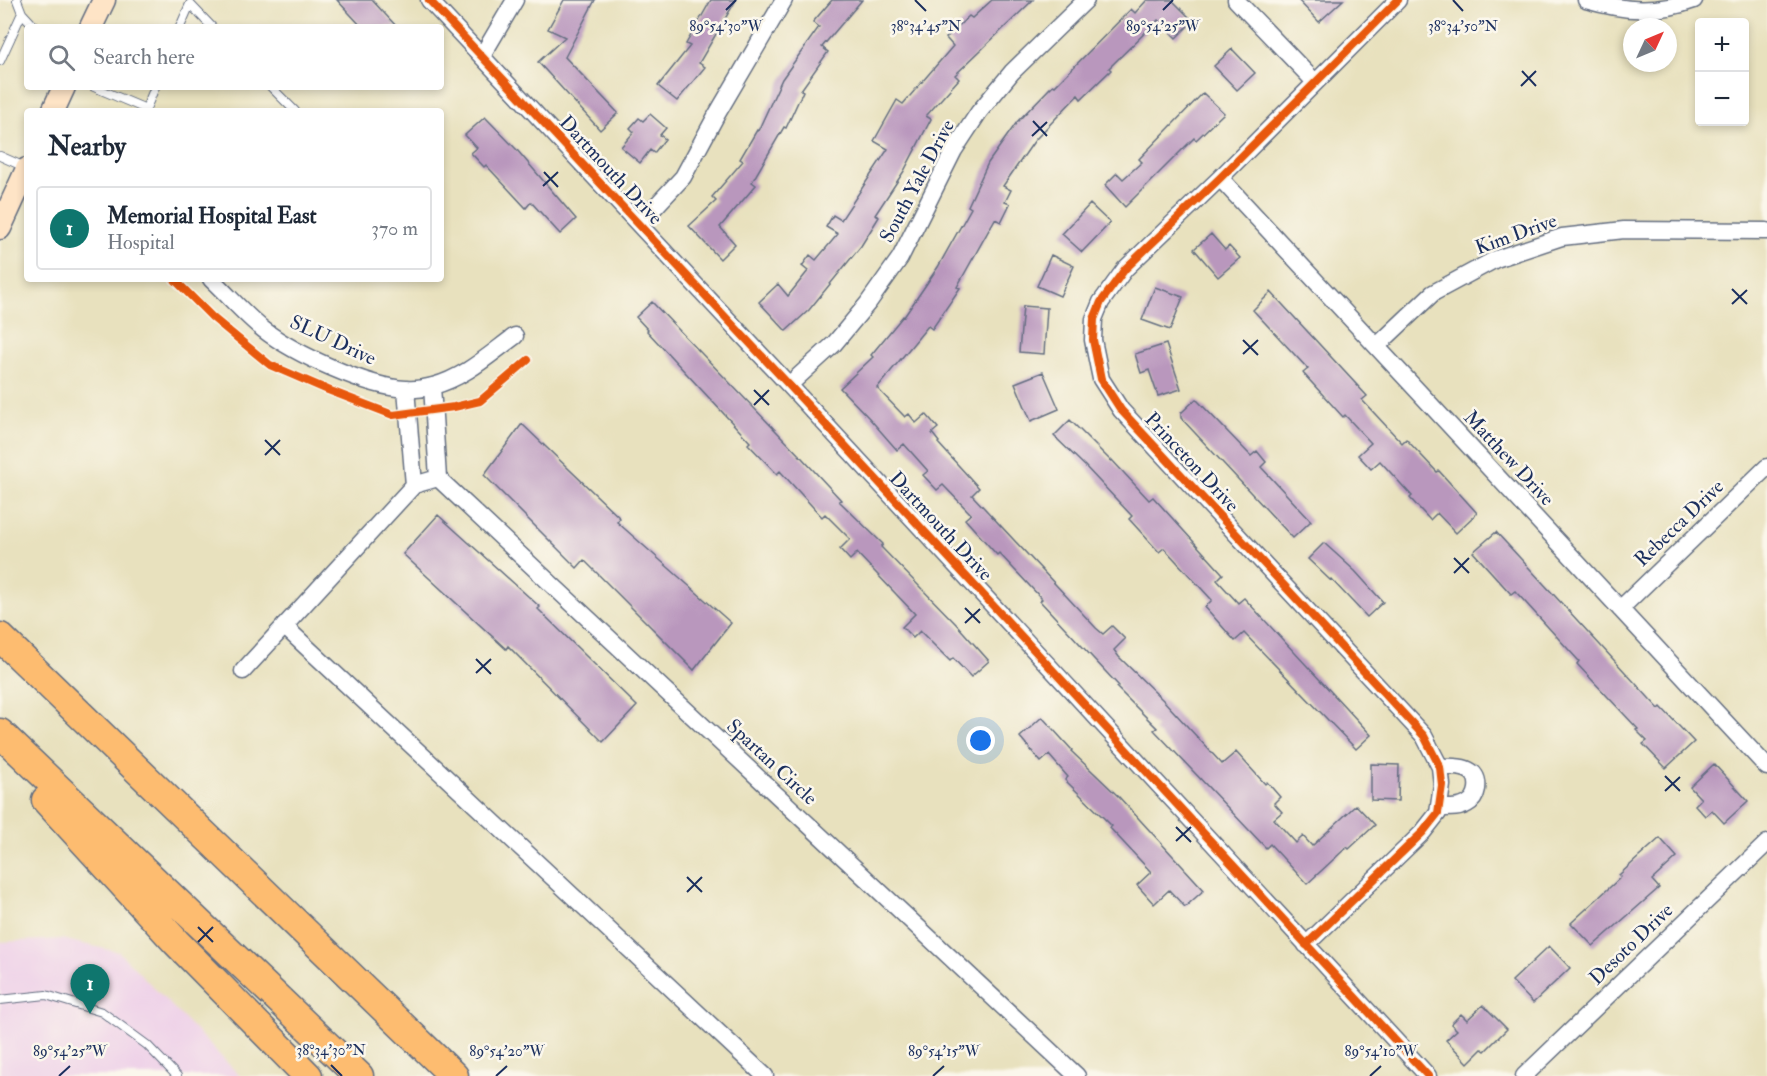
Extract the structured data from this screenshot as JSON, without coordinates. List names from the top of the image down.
{
  "streets": {
    "street": [
      "Dartmouth Drive",
      "South Yale Drive",
      "Kim Drive",
      "SLU Drive",
      "Matthew Drive",
      "Princeton Drive",
      "Rebecca Drive",
      "Spartan Circle",
      "Desoto Drive"
    ]
  },
  "crossings": [
    ["Dartmouth Drive", "South Yale Drive"],
    ["Dartmouth Drive", "Princeton Drive"],
    ["Kim Drive", "Matthew Drive"],
    ["Matthew Drive", "Princeton Drive"],
    ["Matthew Drive", "Rebecca Drive"]
  ],
  "north": "top right",
  "page": {
    "map_buttons": ["+", "−"],
    "search": "Search here",
    "heading": "Nearby",
    "list": [
      {
        "mark": "1",
        "name": "Memorial Hospital East",
        "note": "Hospital",
        "value": "370 m"
      }
    ],
    "pins": "1"
  },
  "coordinates": [
    "89°54'30\"W",
    "89°54'25\"W",
    "38°34'45\"N",
    "38°34'50\"N",
    "38°34'30\"N",
    "89°54'20\"W",
    "89°54'15\"W",
    "89°54'10\"W"
  ]
}
